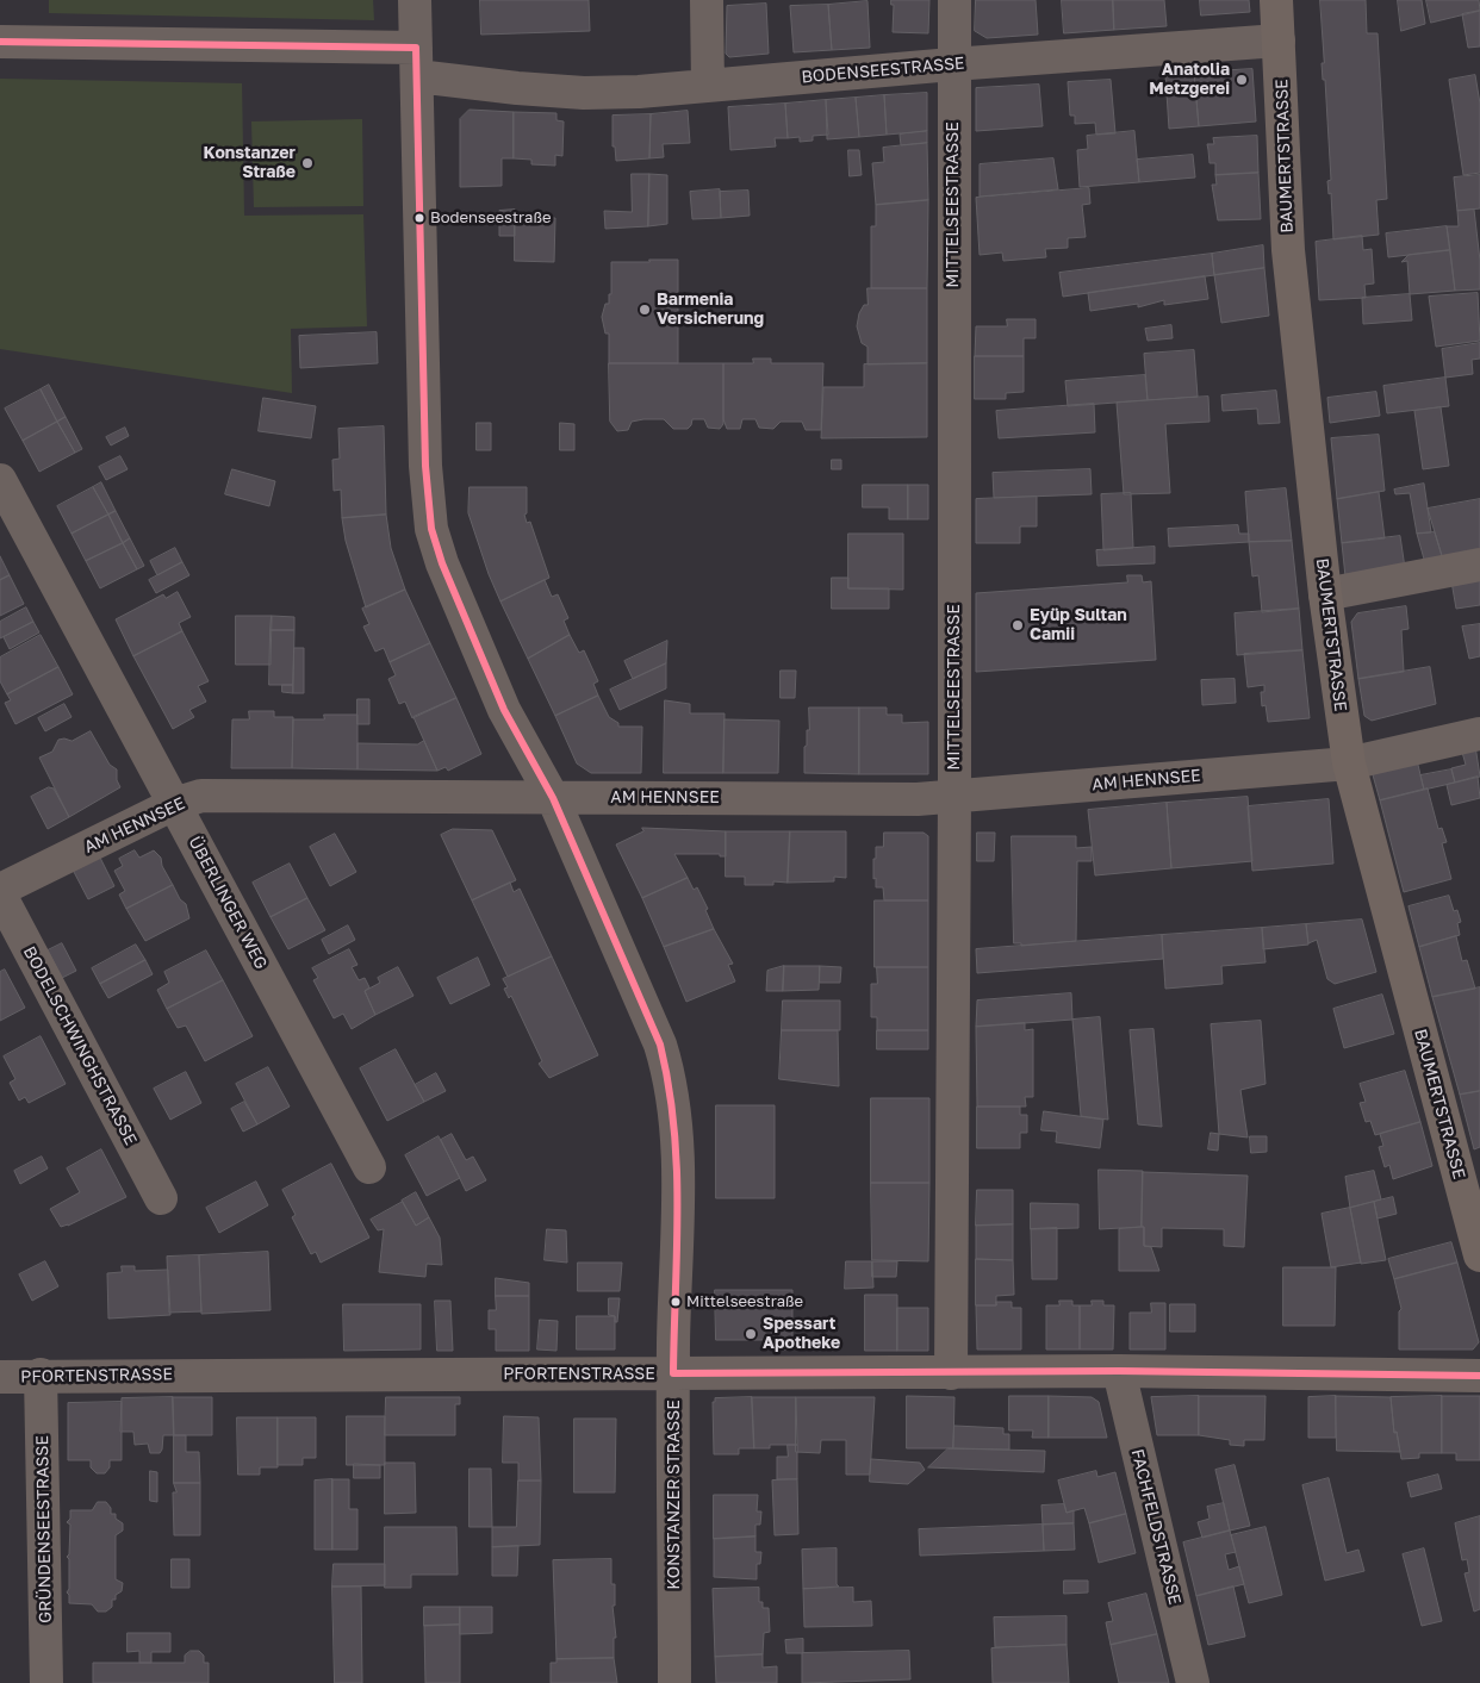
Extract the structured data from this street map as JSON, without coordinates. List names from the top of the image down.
{
  "streets": {
    "street": [
      "BODENSEESTRASSE",
      "BAUMERTSTRASSE",
      "MITTELSEESTRASSE",
      "AM HENNSEE",
      "ÜBERLINGER WEG",
      "BODELSCHWINGHSTRASSE",
      "PFORTENSTRASSE",
      "KONSTANZER STRASSE",
      "FACHFELDSTRASSE",
      "GRÜNDENSEESTRASSE"
    ]
  },
  "crossings": [
    ["BODENSEESTRASSE", "BAUMERTSTRASSE"],
    ["BODENSEESTRASSE", "MITTELSEESTRASSE"],
    ["BODENSEESTRASSE", "KONSTANZER STRASSE"],
    ["BAUMERTSTRASSE", "AM HENNSEE"],
    ["MITTELSEESTRASSE", "AM HENNSEE"],
    ["MITTELSEESTRASSE", "PFORTENSTRASSE"],
    ["AM HENNSEE", "ÜBERLINGER WEG"],
    ["AM HENNSEE", "BODELSCHWINGHSTRASSE"],
    ["AM HENNSEE", "KONSTANZER STRASSE"],
    ["PFORTENSTRASSE", "KONSTANZER STRASSE"],
    ["PFORTENSTRASSE", "FACHFELDSTRASSE"],
    ["PFORTENSTRASSE", "GRÜNDENSEESTRASSE"]
  ],
  "places": [
    "Anatolia Metzgerei",
    "Konstanzer Straße",
    "Bodenseestraße",
    "Barmenia Versicherung",
    "Eyüp Sultan Camii",
    "Mittelseestraße",
    "Spessart Apotheke"
  ]
}
